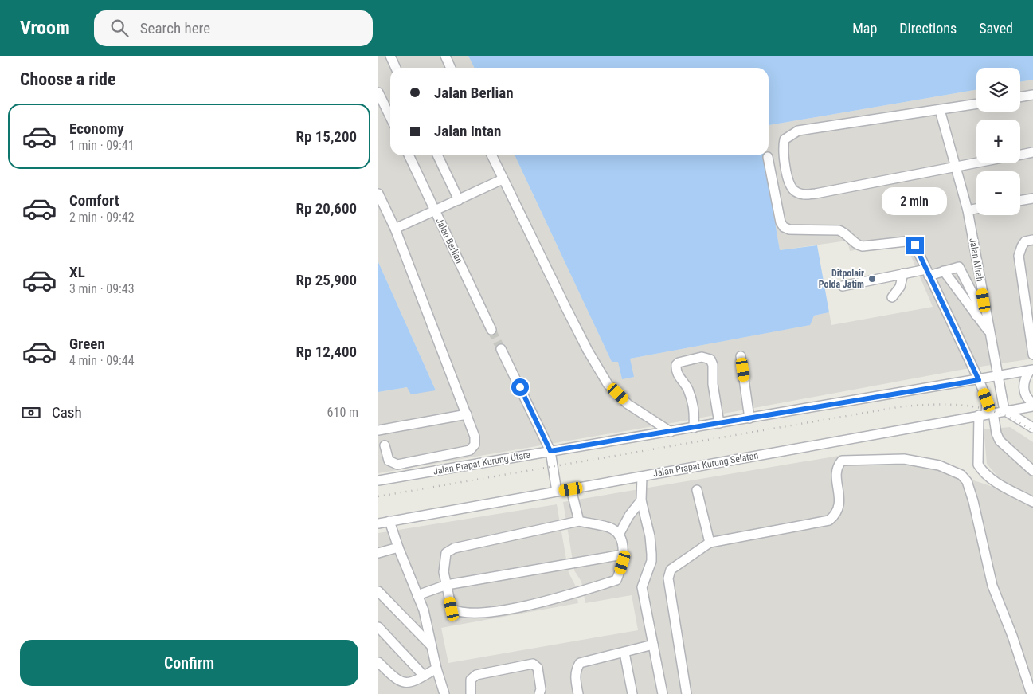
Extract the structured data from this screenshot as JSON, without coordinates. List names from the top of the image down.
{
  "streets": {
    "street": [
      "Jalan Berlian",
      "Jalan Mirah",
      "Jalan Prapat Kurung Utara",
      "Jalan Prapat Kurung Selatan"
    ]
  },
  "crossings": [
    ["Jalan Mirah", "Jalan Prapat Kurung Utara"],
    ["Jalan Mirah", "Jalan Prapat Kurung Selatan"]
  ],
  "places": ["Ditpolair Polda Jatim"],
  "page": {
    "header": "Vroom",
    "search": "Search here",
    "nav": ["Map", "Directions", "Saved"],
    "heading": "Choose a ride",
    "map_buttons": ["+", "−"],
    "banner": ["Jalan Berlian", "Jalan Intan"],
    "list": [
      {
        "name": "Economy",
        "note": "1 min · 09:41",
        "value": "Rp 15,200"
      },
      {
        "name": "Comfort",
        "note": "2 min · 09:42",
        "value": "Rp 20,600"
      },
      {
        "name": "XL",
        "note": "3 min · 09:43",
        "value": "Rp 25,900"
      },
      {
        "name": "Green",
        "note": "4 min · 09:44",
        "value": "Rp 12,400"
      }
    ],
    "bubble": "2 min",
    "pay": ["Cash", "610 m"],
    "buttons": "Confirm"
  }
}
